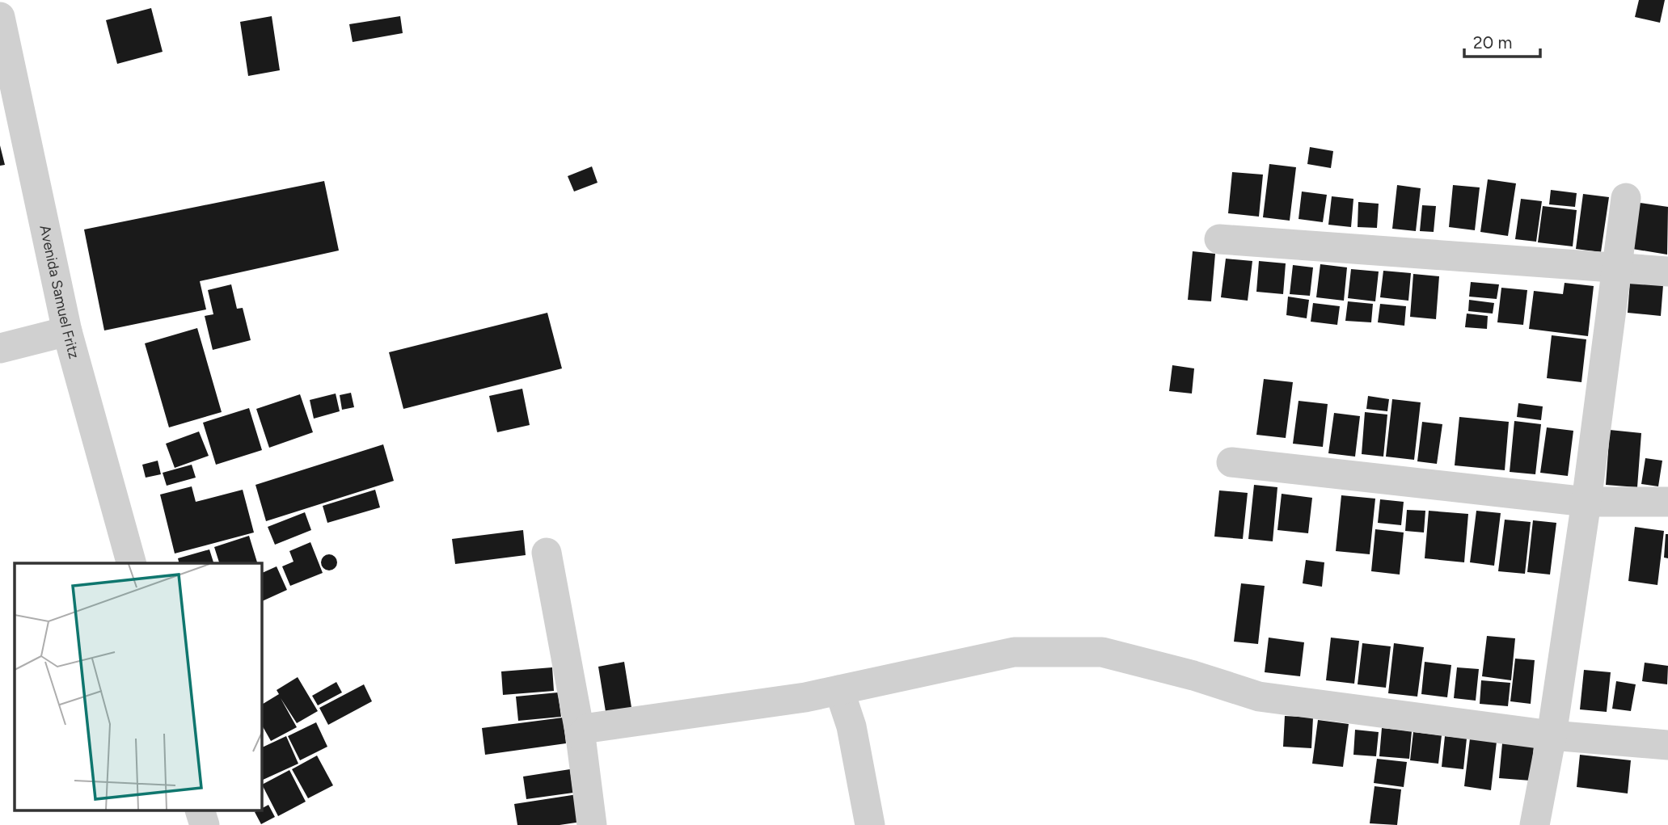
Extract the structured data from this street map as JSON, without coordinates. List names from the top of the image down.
{
  "streets": {
    "street": ["Avenida Samuel Fritz"]
  },
  "scale_bar": "20 m"
}
